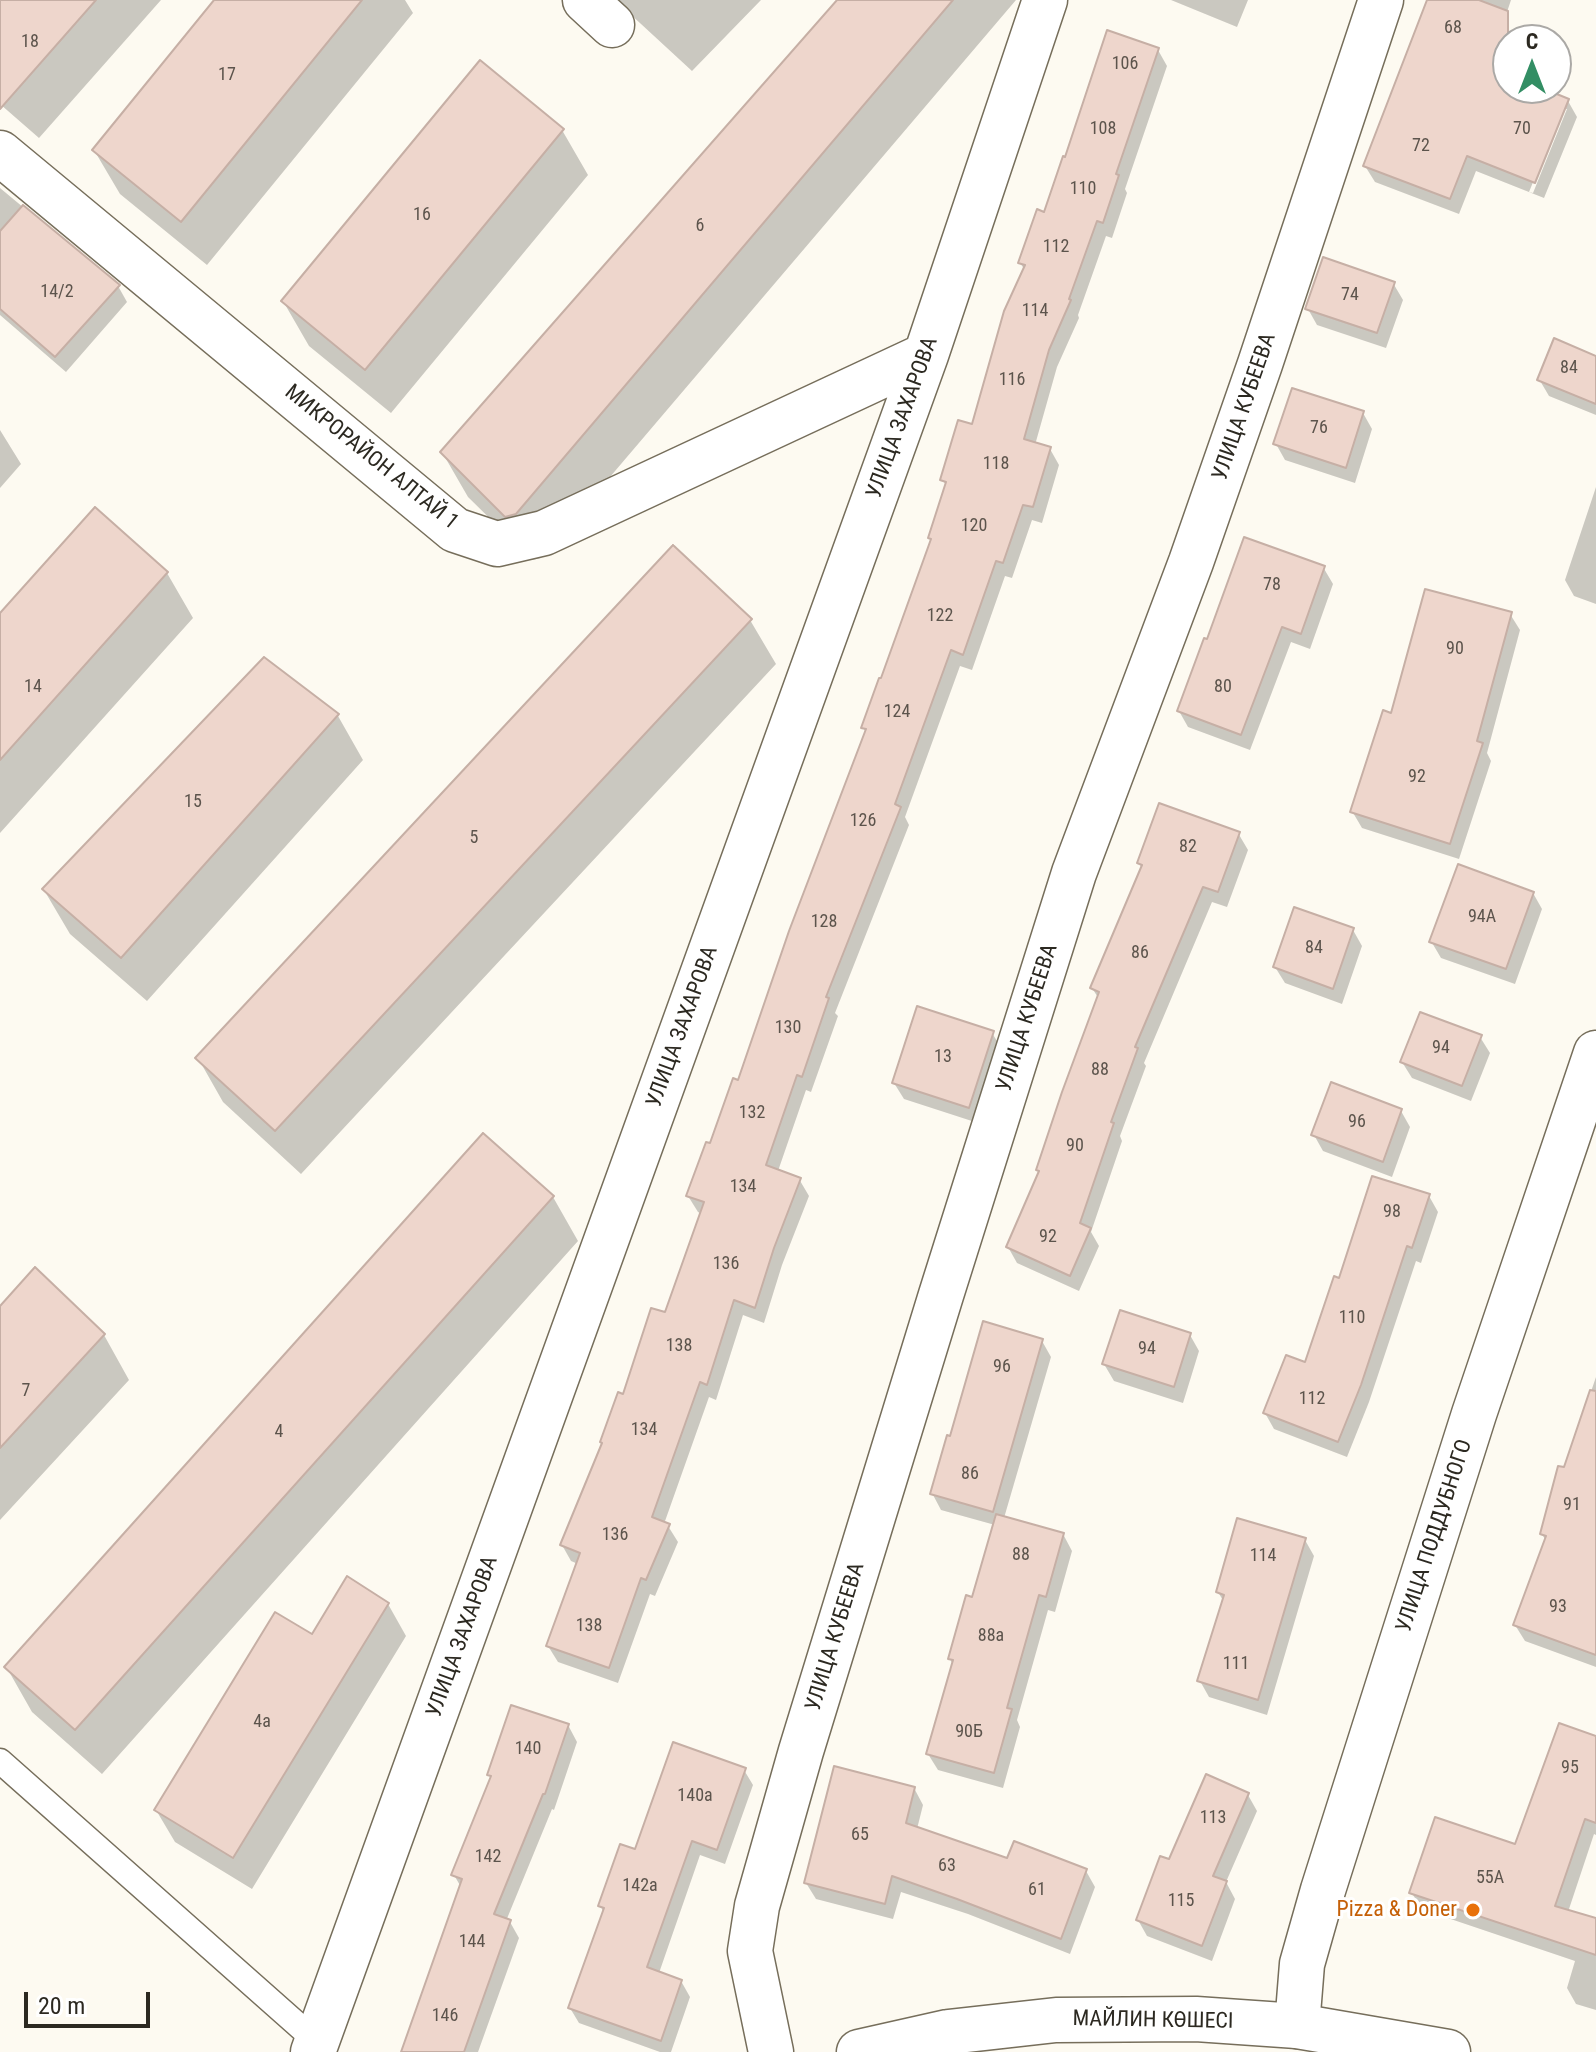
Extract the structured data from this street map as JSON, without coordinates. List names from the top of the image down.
{
  "streets": {
    "street": [
      "УЛИЦА КУБЕЕВА",
      "УЛИЦА ЗАХАРОВА",
      "МИКРОРАЙОН АЛТАЙ 1",
      "УЛИЦА ПОДДУБНОГО",
      "МАЙЛИН КӨШЕСІ"
    ]
  },
  "crossings": [
    ["УЛИЦА ЗАХАРОВА", "МИКРОРАЙОН АЛТАЙ 1"],
    ["УЛИЦА ПОДДУБНОГО", "МАЙЛИН КӨШЕСІ"]
  ],
  "places": ["Pizza & Doner"],
  "house_numbers": [
    "68",
    "18",
    "106",
    "17",
    "108",
    "70",
    "72",
    "110",
    "16",
    "6",
    "112",
    "14/2",
    "74",
    "114",
    "84",
    "116",
    "76",
    "118",
    "120",
    "78",
    "122",
    "90",
    "14",
    "80",
    "124",
    "92",
    "15",
    "126",
    "5",
    "82",
    "94А",
    "128",
    "84",
    "86",
    "130",
    "94",
    "13",
    "88",
    "132",
    "96",
    "90",
    "134",
    "98",
    "92",
    "136",
    "110",
    "138",
    "94",
    "96",
    "7",
    "112",
    "134",
    "4",
    "86",
    "91",
    "136",
    "88",
    "114",
    "93",
    "138",
    "88а",
    "111",
    "4а",
    "90Б",
    "140",
    "95",
    "140а",
    "113",
    "65",
    "142",
    "63",
    "55А",
    "142а",
    "61",
    "115",
    "144",
    "146"
  ],
  "scale_bar": "20 m",
  "north": "top"
}
